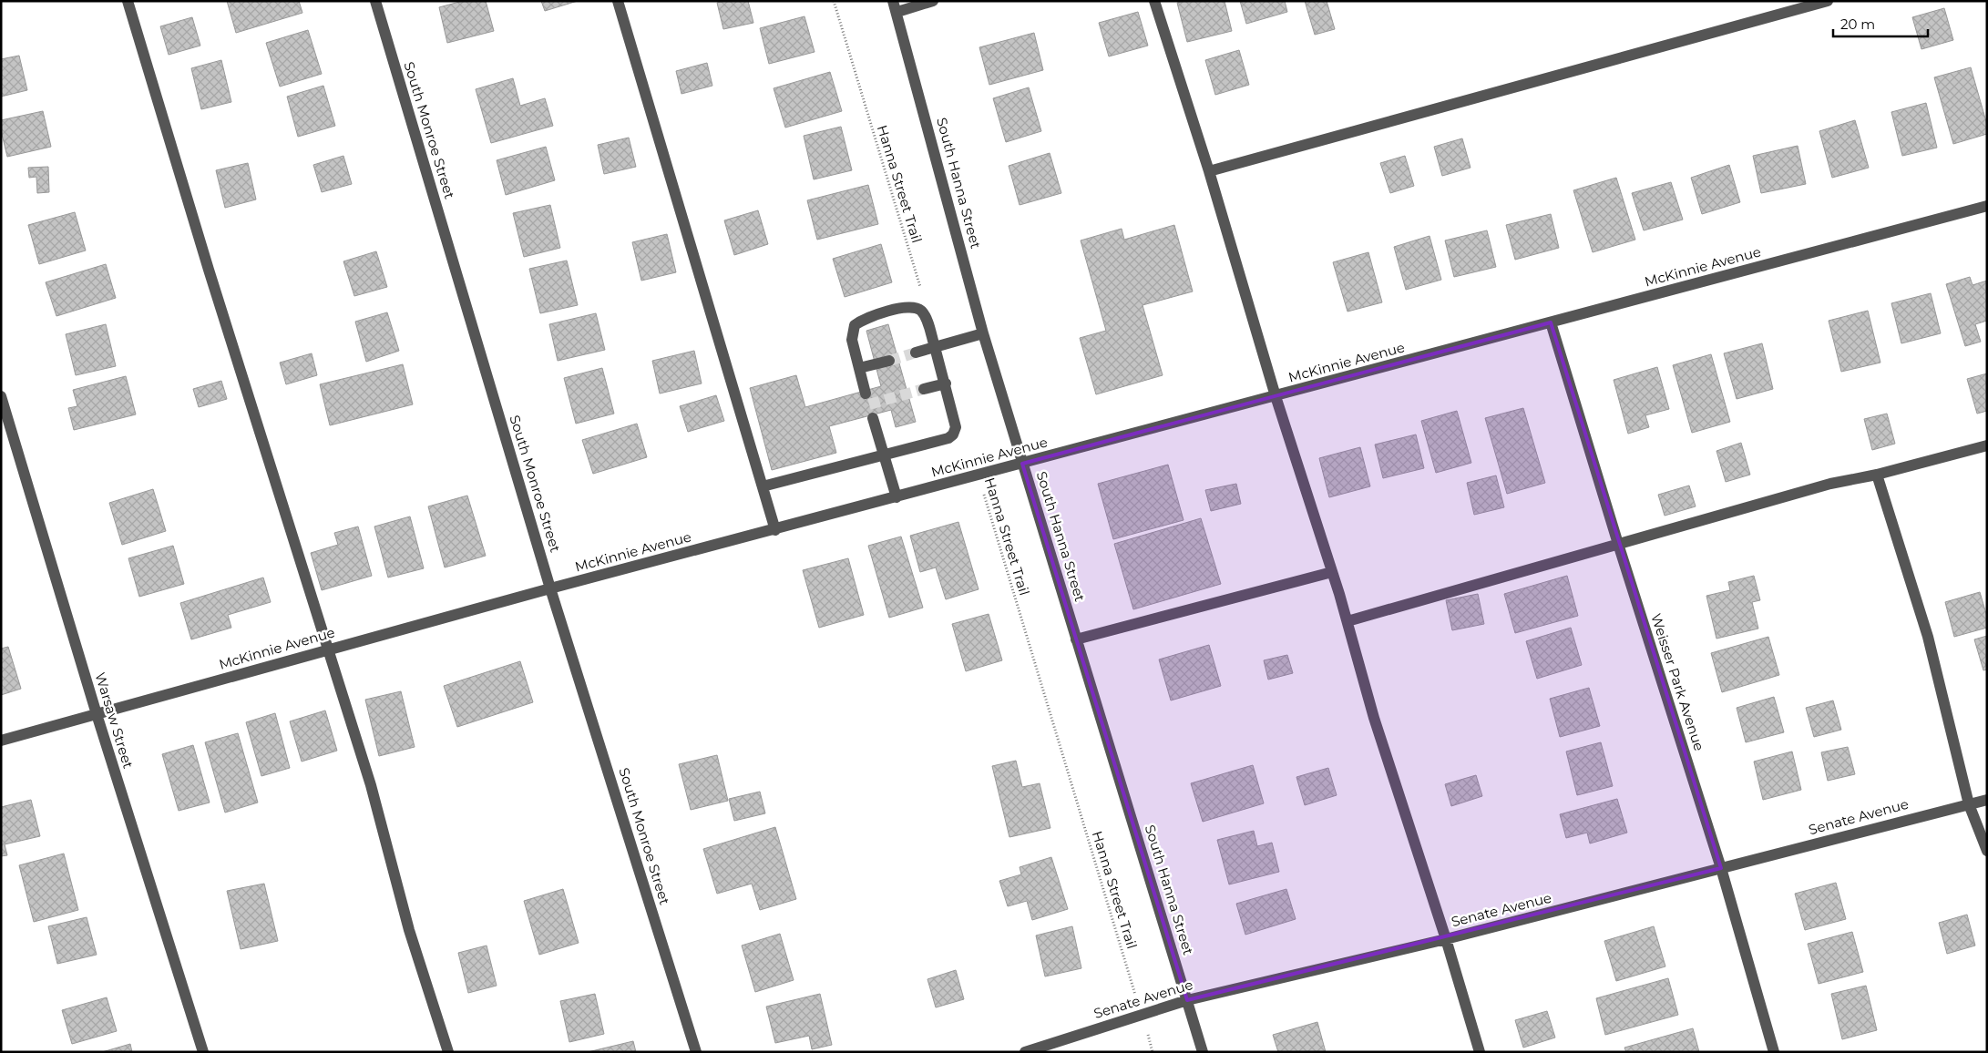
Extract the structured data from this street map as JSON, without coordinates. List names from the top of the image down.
{
  "streets": {
    "street": [
      "South Monroe Street",
      "South Hanna Street",
      "McKinnie Avenue",
      "Weisser Park Avenue",
      "Warsaw Street",
      "Senate Avenue"
    ],
    "path": ["Hanna Street Trail"]
  },
  "crossings": [
    ["South Monroe Street", "McKinnie Avenue"],
    ["South Hanna Street", "McKinnie Avenue"],
    ["South Hanna Street", "Senate Avenue"],
    ["Hanna Street Trail", "McKinnie Avenue"],
    ["Hanna Street Trail", "Senate Avenue"],
    ["McKinnie Avenue", "Weisser Park Avenue"],
    ["McKinnie Avenue", "Warsaw Street"],
    ["Weisser Park Avenue", "Senate Avenue"]
  ],
  "scale_bar": "20 m"
}
